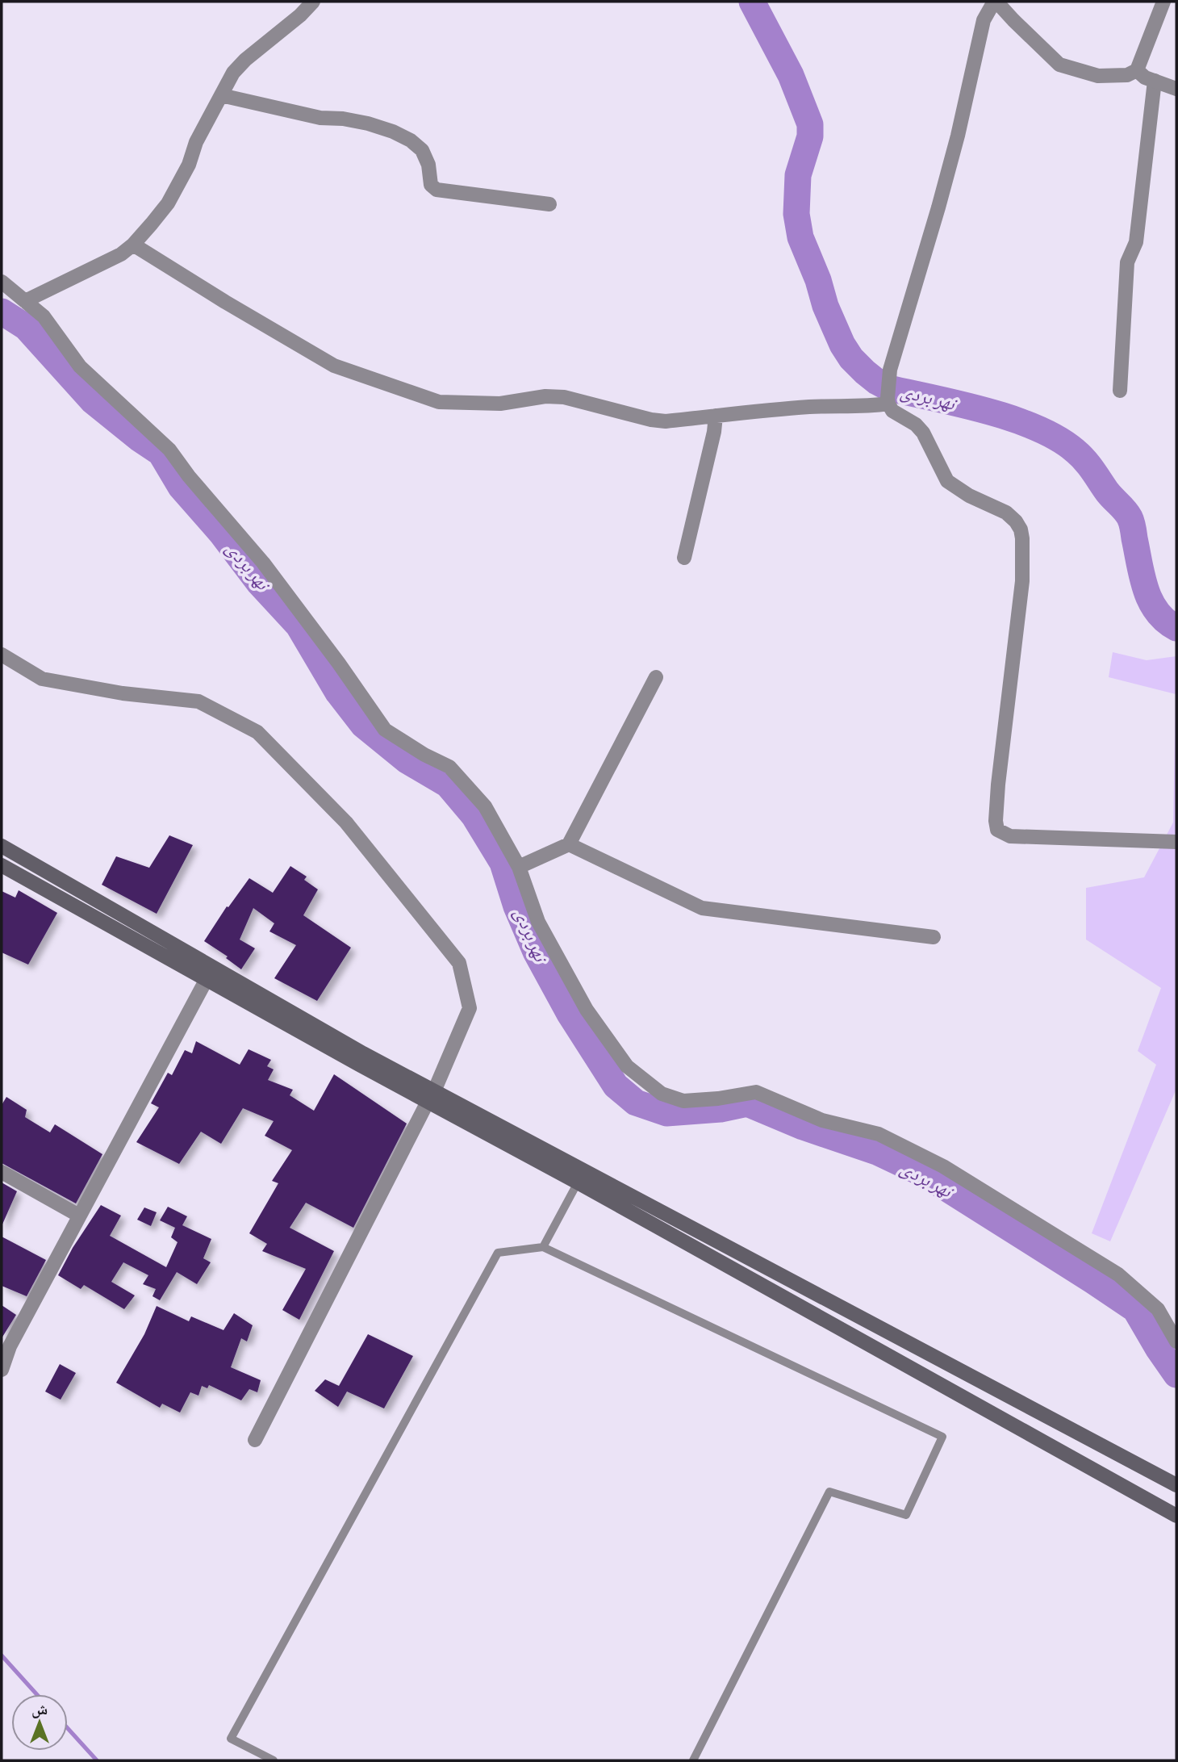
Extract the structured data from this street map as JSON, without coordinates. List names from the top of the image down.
{
  "water": ["نهر بردى"],
  "north": "top"
}
